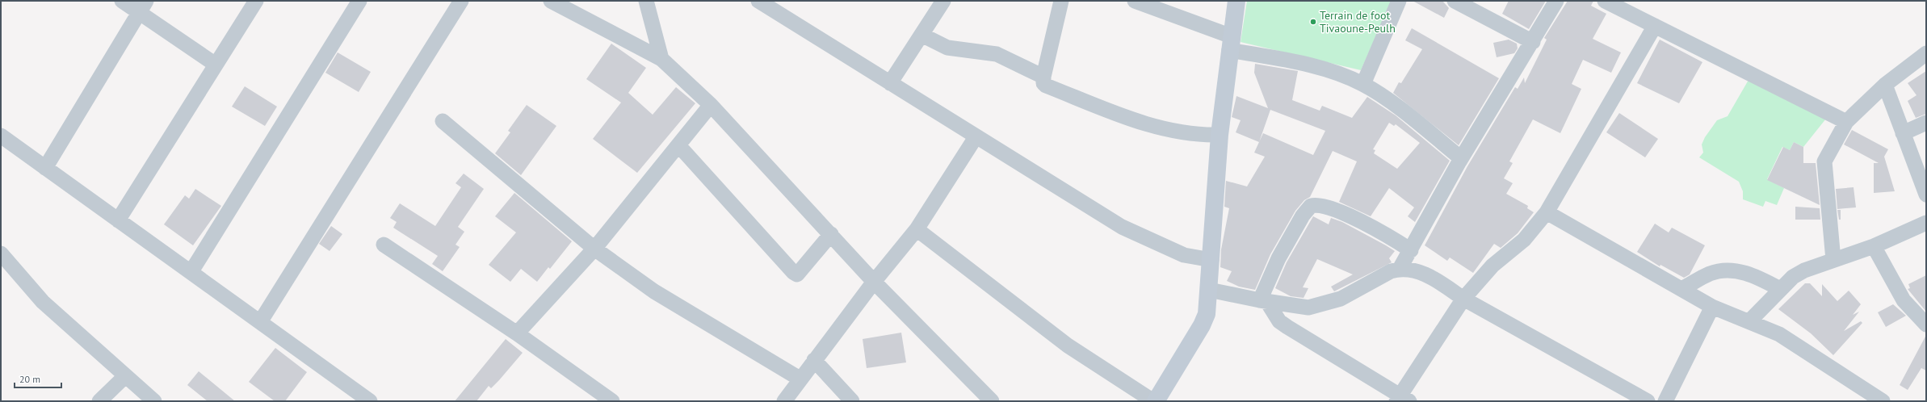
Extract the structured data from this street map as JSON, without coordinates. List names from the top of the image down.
{
  "places": ["Terrain de foot Tivaoune-Peulh"],
  "scale_bar": "20 m"
}
